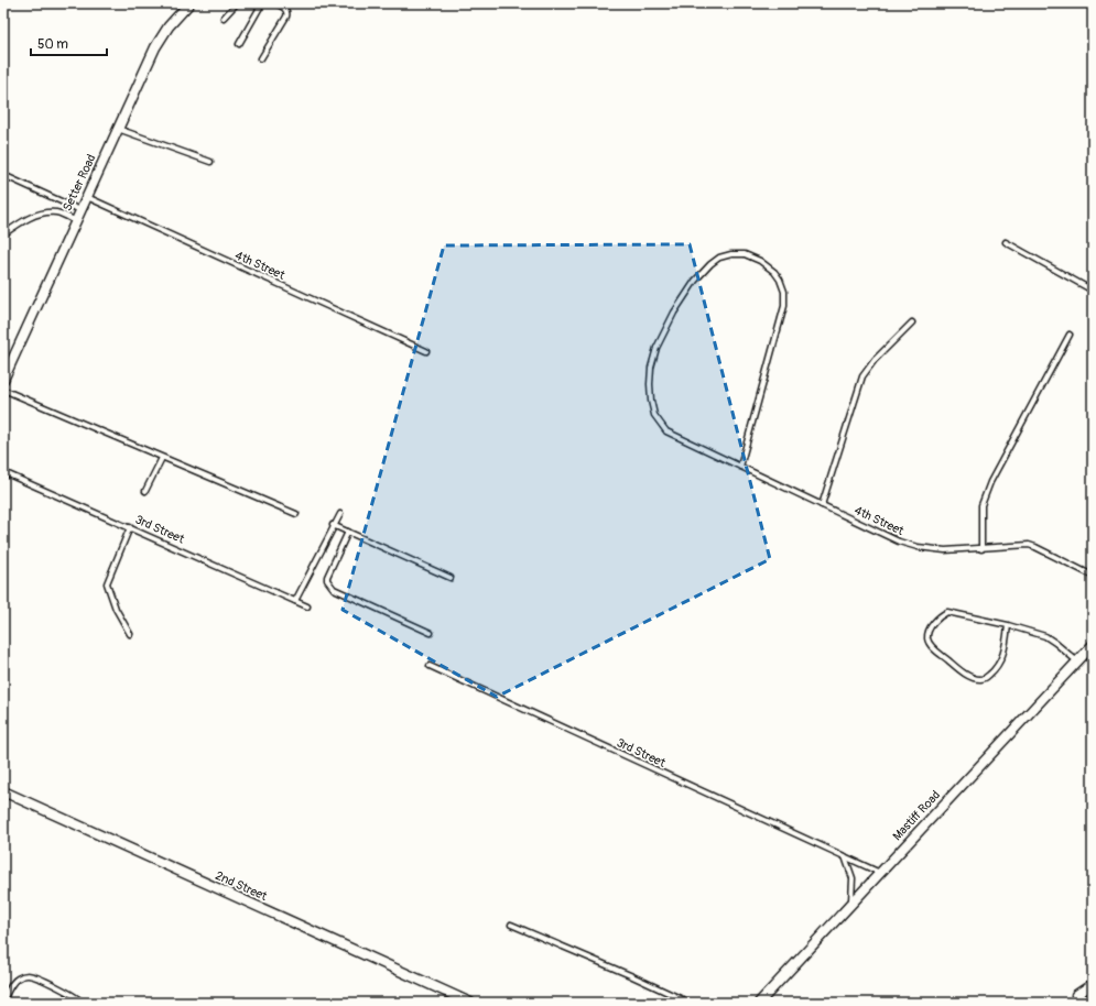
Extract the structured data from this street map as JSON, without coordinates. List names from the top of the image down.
{
  "streets": {
    "street": ["Setter Road", "Mastiff Road", "2nd Street"],
    "lane": ["4th Street", "3rd Street"]
  },
  "crossings": [
    ["Setter Road", "4th Street"],
    ["3rd Street", "Mastiff Road"]
  ],
  "scale_bar": "50 m"
}
